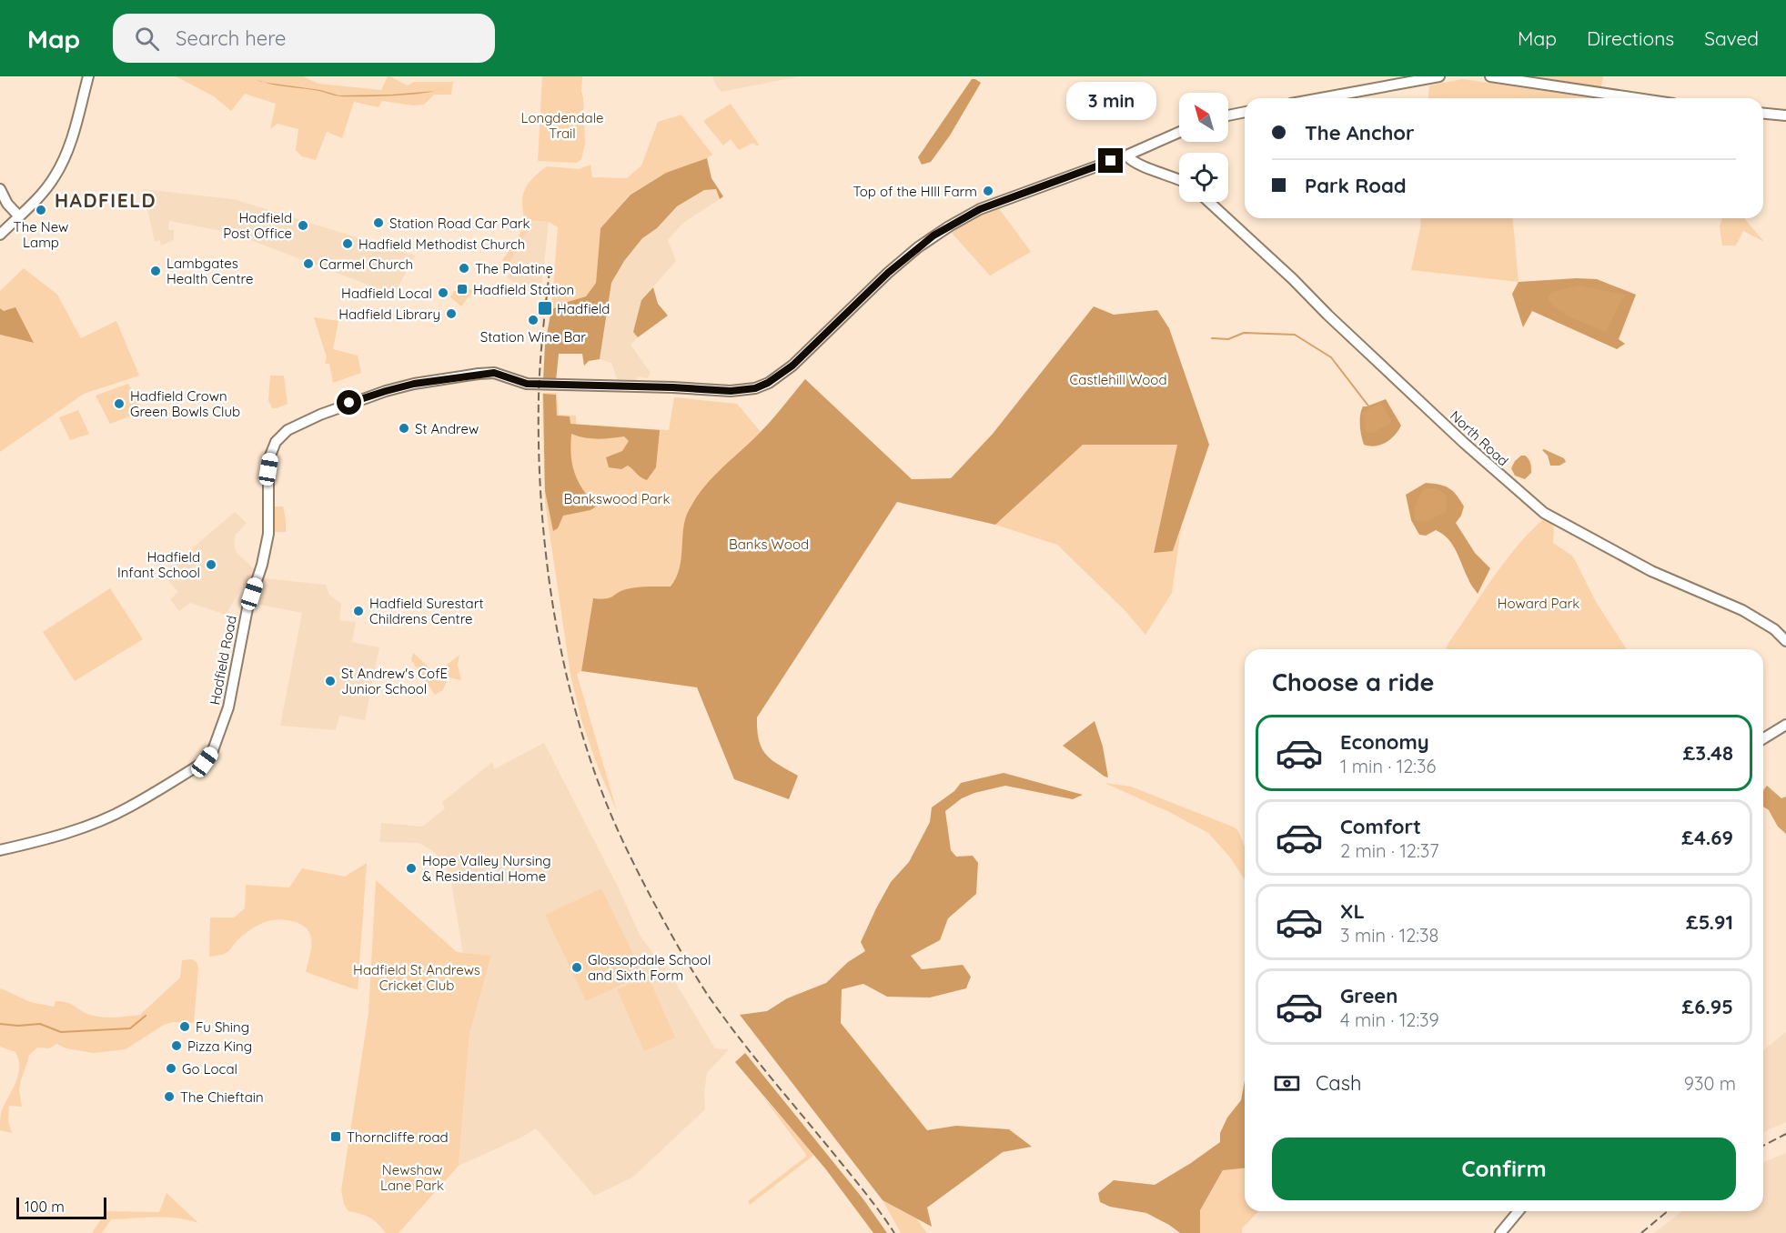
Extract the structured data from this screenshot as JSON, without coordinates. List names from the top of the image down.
{
  "streets": {
    "street": ["North Road", "Hadfield Road"]
  },
  "districts": ["HADFIELD"],
  "parks": [
    "Longdendale Trail",
    "Castlehill Wood",
    "Bankswood Park",
    "Banks Wood",
    "Howard Park",
    "Hadfield St Andrews Cricket Club",
    "Newshaw Lane Park"
  ],
  "places": {
    "other": [
      "Top of the HIll Farm",
      "The New Lamp",
      "Station Road Car Park",
      "Hadfield Post Office",
      "Hadfield Methodist Church",
      "Carmel Church",
      "The Palatine",
      "Lambgates Health Centre",
      "Hadfield Local",
      "Hadfield Library",
      "Station Wine Bar",
      "Hadfield Crown Green Bowls Club",
      "St Andrew",
      "Hadfield Infant School",
      "Hadfield Surestart Childrens Centre",
      "St Andrew's CofE Junior School",
      "Hope Valley Nursing & Residential Home",
      "Glossopdale School and Sixth Form",
      "Fu Shing",
      "Pizza King",
      "Go Local",
      "The Chieftain"
    ],
    "transit": ["Hadfield Station", "Hadfield", "Thorncliffe road"]
  },
  "scale_bar": "100 m",
  "north": "top left",
  "page": {
    "header": "Map",
    "search": "Search here",
    "nav": ["Map", "Directions", "Saved"],
    "bubble": "3 min",
    "banner": ["The Anchor", "Park Road"],
    "heading": "Choose a ride",
    "list": [
      {
        "name": "Economy",
        "note": "1 min · 12:36",
        "value": "£3.48"
      },
      {
        "name": "Comfort",
        "note": "2 min · 12:37",
        "value": "£4.69"
      },
      {
        "name": "XL",
        "note": "3 min · 12:38",
        "value": "£5.91"
      },
      {
        "name": "Green",
        "note": "4 min · 12:39",
        "value": "£6.95"
      }
    ],
    "pay": ["Cash", "930 m"],
    "buttons": "Confirm",
    "scale": "100 m"
  }
}
